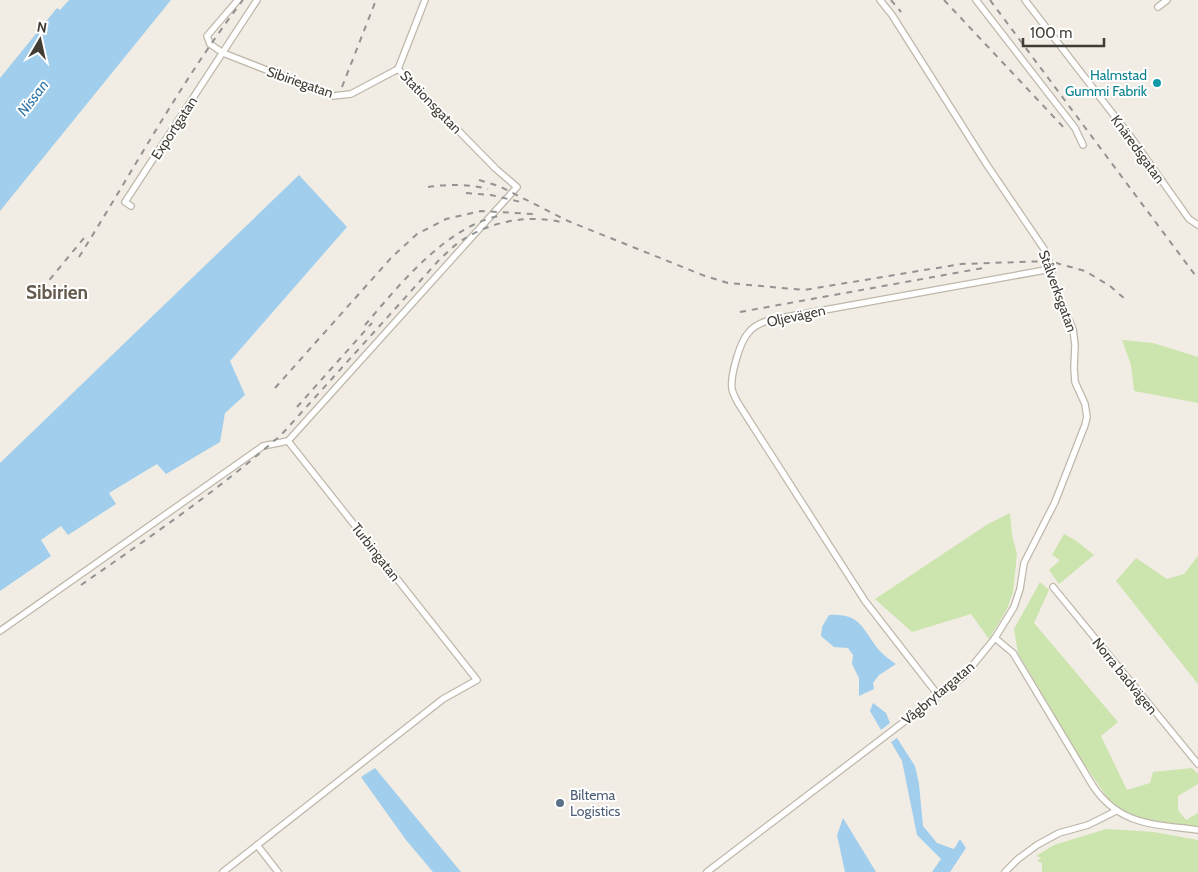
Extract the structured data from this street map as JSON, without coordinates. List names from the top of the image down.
{
  "streets": {
    "street": [
      "Sibiriegatan",
      "Stationsgatan",
      "Exportgatan",
      "Knäredsgatan",
      "Stålverksgatan",
      "Oljevägen",
      "Turbingatan",
      "Norra badvägen",
      "Vågbrytargatan"
    ]
  },
  "crossings": [
    ["Sibiriegatan", "Stationsgatan"],
    ["Sibiriegatan", "Exportgatan"],
    ["Stationsgatan", "Turbingatan"],
    ["Stålverksgatan", "Oljevägen"],
    ["Stålverksgatan", "Vågbrytargatan"],
    ["Oljevägen", "Vågbrytargatan"]
  ],
  "districts": ["Sibirien"],
  "water": ["Nissan"],
  "places": ["Halmstad Gummi Fabrik", "Biltema Logistics"],
  "scale_bar": "100 m",
  "north": "top"
}
